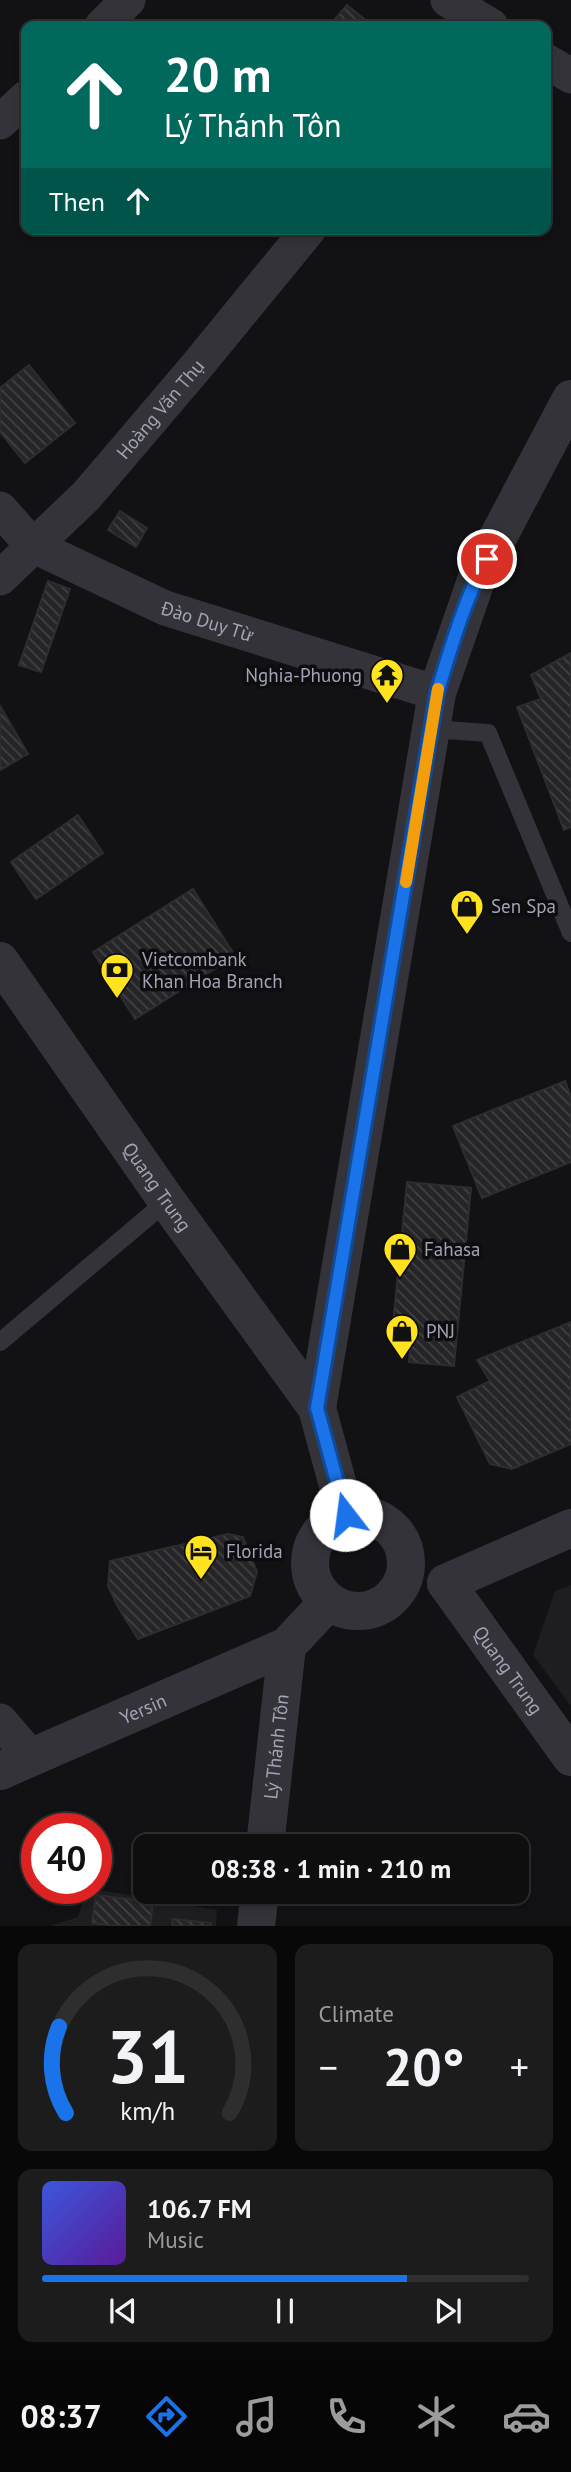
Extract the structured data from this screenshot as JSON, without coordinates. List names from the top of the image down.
{
  "streets": {
    "street": [
      "Hoàng Văn Thụ",
      "Đào Duy Từ",
      "Quang Trung",
      "Yersin",
      "Lý Thánh Tôn"
    ]
  },
  "crossings": [
    ["Hoàng Văn Thụ", "Đào Duy Từ"],
    ["Yersin", "Lý Thánh Tôn"]
  ],
  "places": {
    "temple": ["Nghia-Phuong"],
    "shop": ["Sen Spa", "Fahasa", "PNJ"],
    "bank": ["Vietcombank Khan Hoa Branch"],
    "hotel": ["Florida"]
  },
  "page": {
    "turn": ["20 m", "Lý Thánh Tôn"],
    "then": "Then",
    "limit": "40",
    "trip": "08:38 · 1 min · 210 m",
    "tile": "Climate",
    "heat": ["−", "20°", "+"],
    "song": ["106.7 FM", "Music"],
    "tabs": "08:37",
    "gauge": ["31", "km/h"]
  }
}
